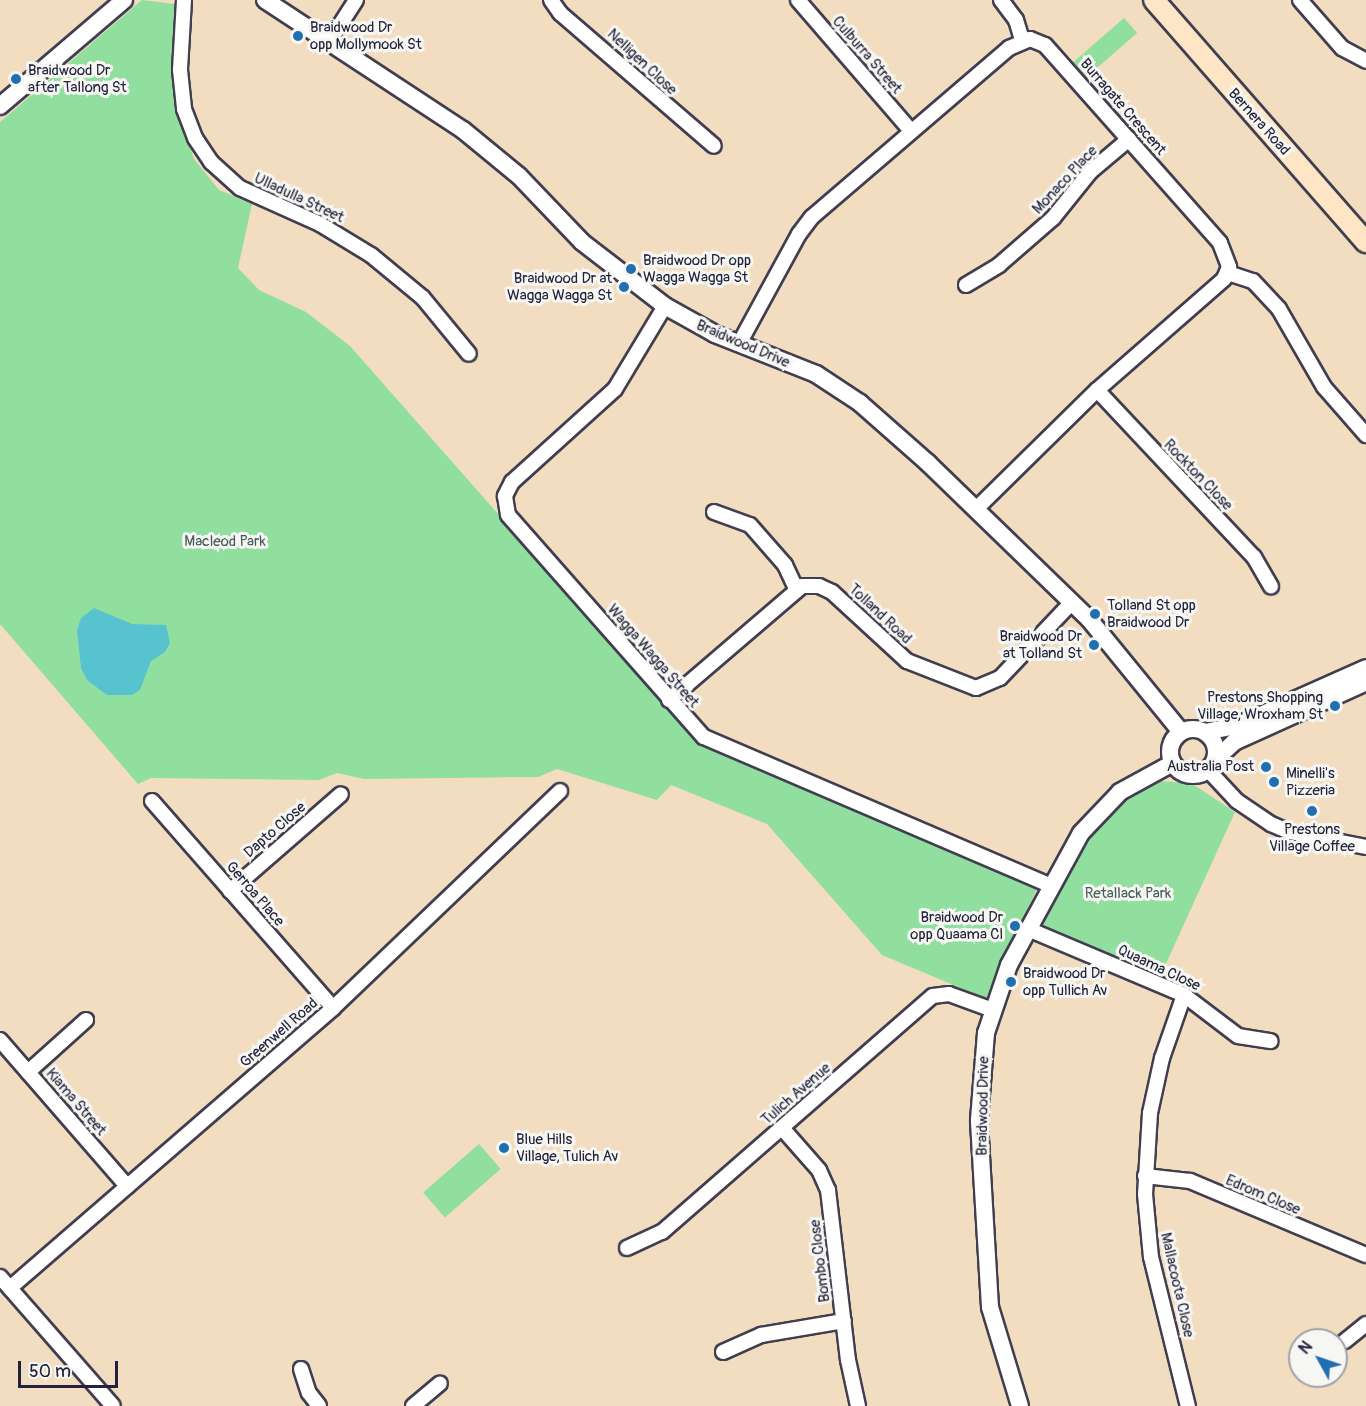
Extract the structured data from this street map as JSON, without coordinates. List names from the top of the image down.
{
  "streets": {
    "main road": ["Bernera Road"],
    "street": [
      "Culburra Street",
      "Nelligen Close",
      "Burragate Crescent",
      "Monaco Place",
      "Ulladulla Street",
      "Braidwood Drive",
      "Rockton Close",
      "Tolland Road",
      "Wagga Wagga Street",
      "Dapto Close",
      "Gerroa Place",
      "Quaama Close",
      "Greenwell Road",
      "Tulich Avenue",
      "Kiama Street",
      "Edrom Close",
      "Bombo Close",
      "Mallacoota Close"
    ]
  },
  "crossings": [
    ["Burragate Crescent", "Monaco Place"],
    ["Braidwood Drive", "Tolland Road"],
    ["Braidwood Drive", "Wagga Wagga Street"],
    ["Braidwood Drive", "Quaama Close"],
    ["Braidwood Drive", "Tulich Avenue"],
    ["Dapto Close", "Gerroa Place"],
    ["Gerroa Place", "Greenwell Road"],
    ["Quaama Close", "Mallacoota Close"],
    ["Greenwell Road", "Kiama Street"],
    ["Tulich Avenue", "Bombo Close"],
    ["Edrom Close", "Mallacoota Close"]
  ],
  "parks": ["Macleod Park", "Retallack Park"],
  "places": [
    "Braidwood Dr opp Mollymook St",
    "Braidwood Dr after Tallong St",
    "Braidwood Dr opp Wagga Wagga St",
    "Braidwood Dr at Wagga Wagga St",
    "Tolland St opp Braidwood Dr",
    "Braidwood Dr at Tolland St",
    "Prestons Shopping Village, Wroxham St",
    "Australia Post",
    "Minelli's Pizzeria",
    "Prestons Village Coffee",
    "Braidwood Dr opp Quaama Cl",
    "Braidwood Dr opp Tullich Av",
    "Blue Hills Village, Tulich Av"
  ],
  "scale_bar": "50 m",
  "north": "top left"
}
